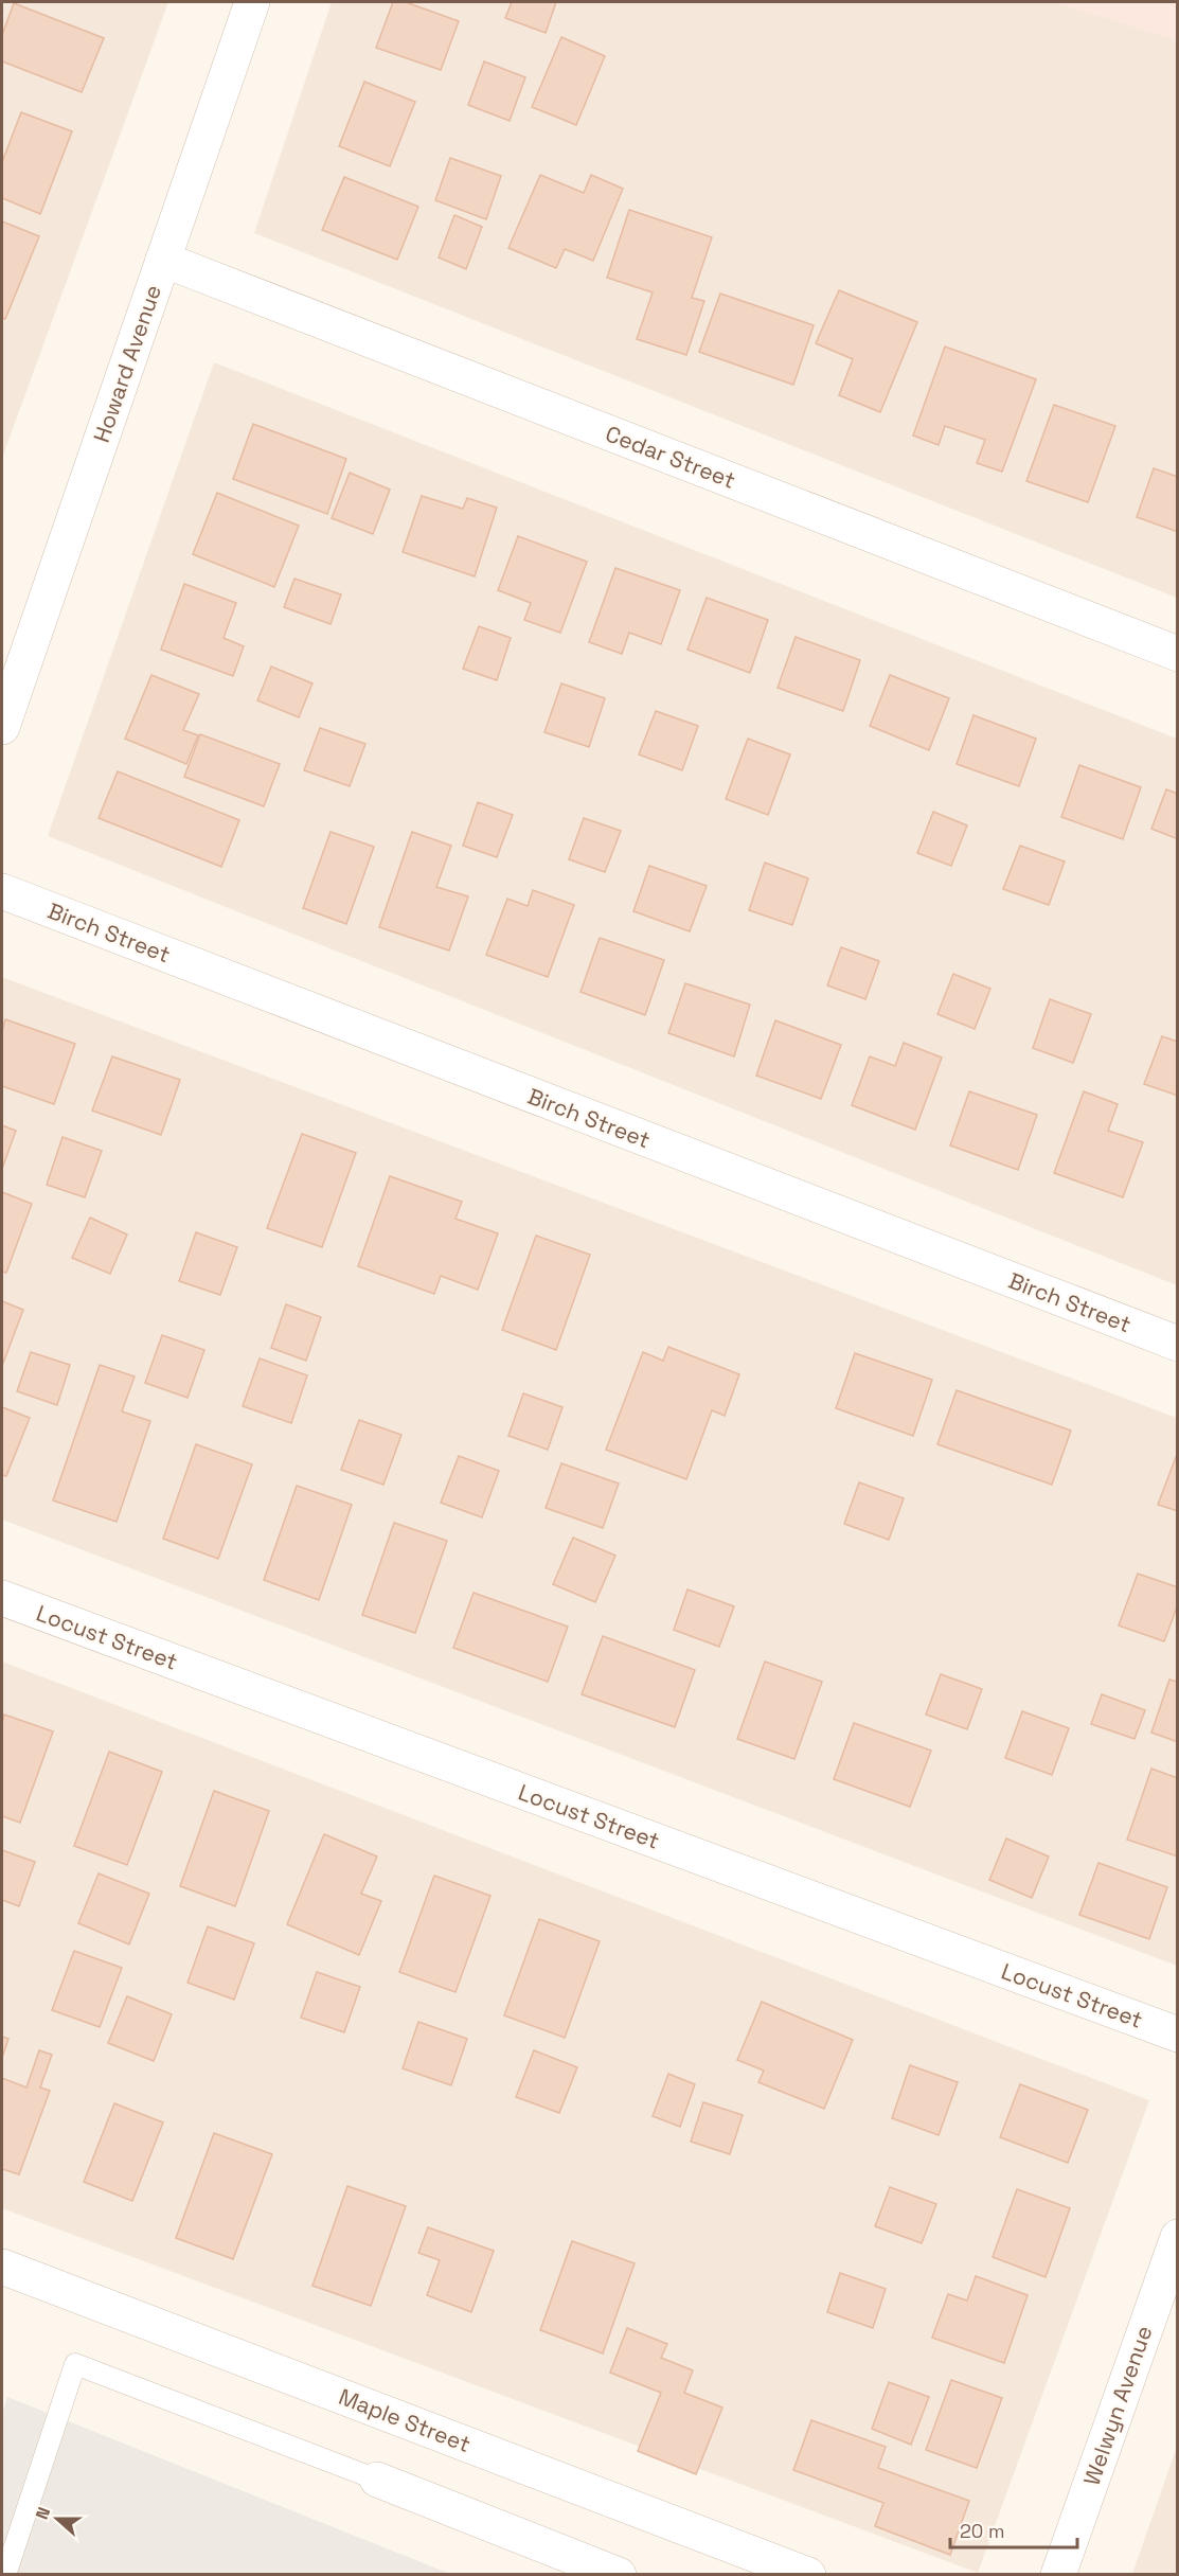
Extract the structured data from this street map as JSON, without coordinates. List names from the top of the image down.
{
  "streets": {
    "street": [
      "Howard Avenue",
      "Cedar Street",
      "Birch Street",
      "Locust Street",
      "Welwyn Avenue",
      "Maple Street"
    ]
  },
  "crossings": [
    ["Howard Avenue", "Cedar Street"]
  ],
  "scale_bar": "20 m",
  "north": "left"
}
